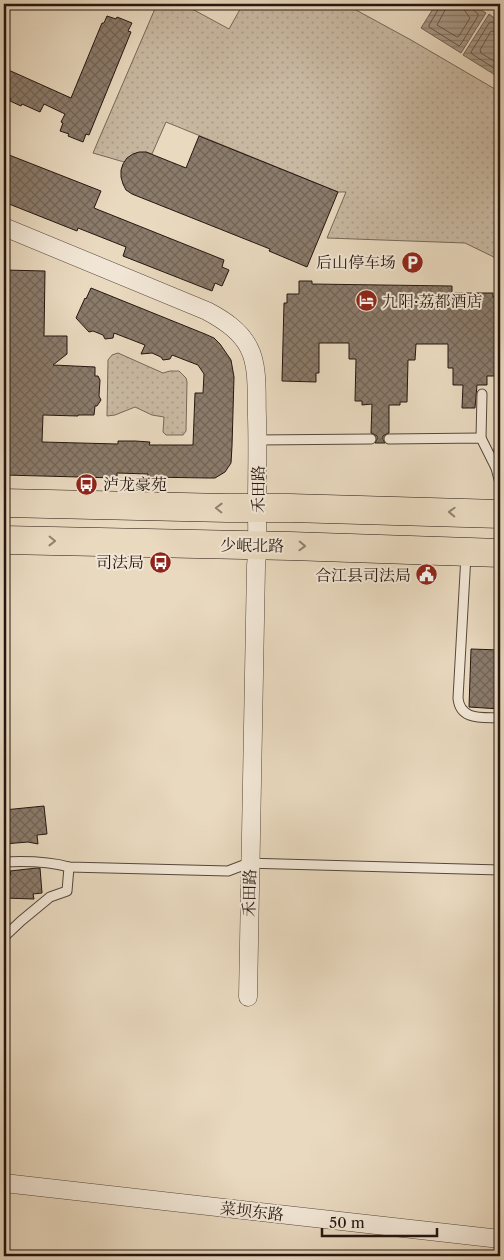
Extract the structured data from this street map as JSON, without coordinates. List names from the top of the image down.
{
  "streets": {
    "main road": ["少岷北路"],
    "street": ["禾田路", "菜坝东路"]
  },
  "crossings": [
    ["禾田路", "少岷北路"]
  ],
  "places": {
    "parking": ["后山停车场"],
    "hotel": ["九阳·荔都酒店"],
    "bus stop": ["泸龙豪苑", "司法局"],
    "public building": ["合江县司法局"]
  },
  "scale_bar": "50 m"
}
